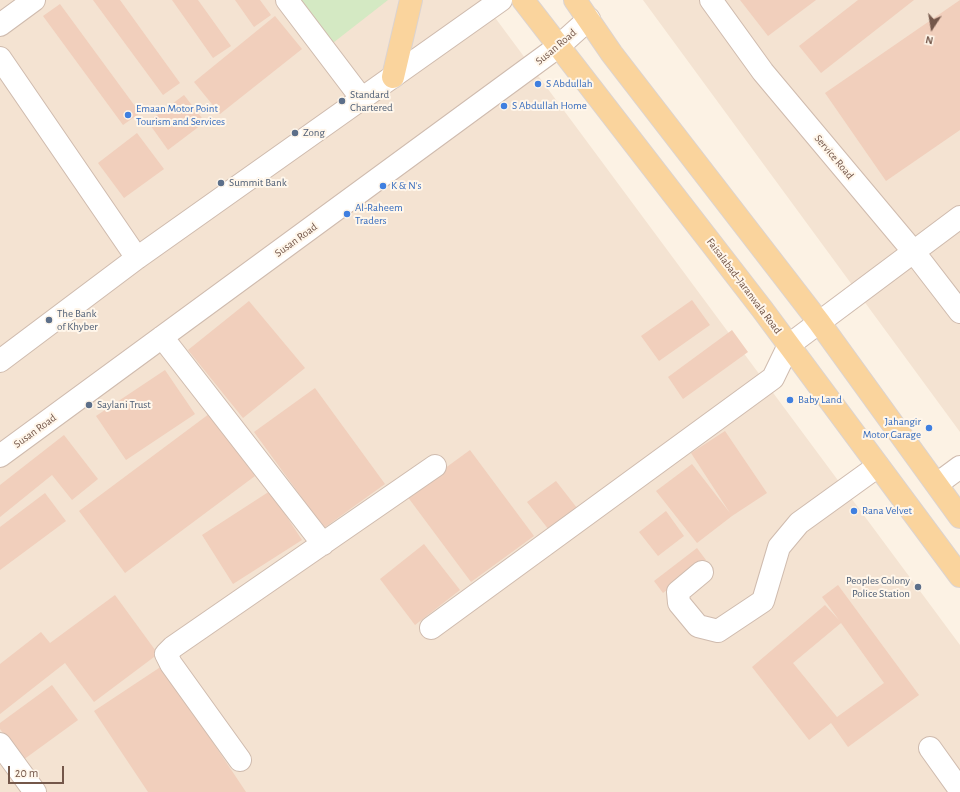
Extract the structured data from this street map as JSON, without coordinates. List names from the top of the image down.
{
  "streets": {
    "main road": ["Faisalabad–Jaranwala Road"],
    "street": ["Susan Road", "Service Road"]
  },
  "crossings": [
    ["Susan Road", "Faisalabad–Jaranwala Road"]
  ],
  "places": [
    "S Abdullah",
    "Standard Chartered",
    "S Abdullah Home",
    "Emaan Motor Point Tourism and Services",
    "Zong",
    "Summit Bank",
    "K & N's",
    "Al-Raheem Traders",
    "The Bank of Khyber",
    "Baby Land",
    "Saylani Trust",
    "Jahangir Motor Garage",
    "Rana Velvet",
    "Peoples Colony Police Station"
  ],
  "scale_bar": "20 m",
  "north": "bottom"
}
